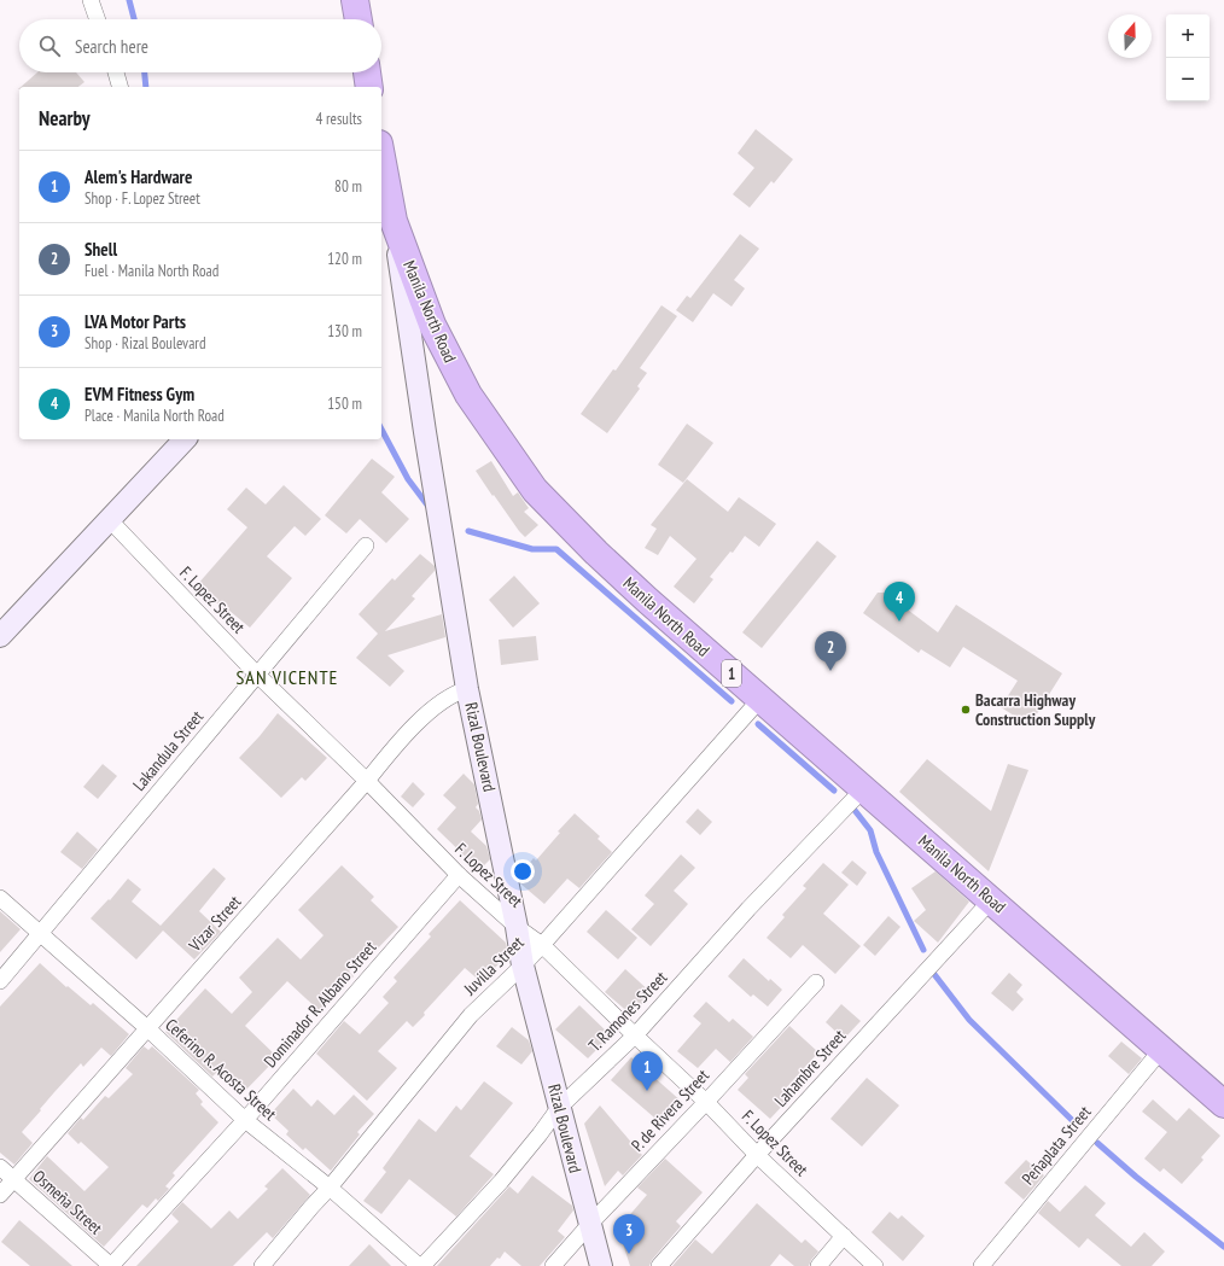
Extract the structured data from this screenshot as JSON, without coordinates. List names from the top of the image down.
{
  "streets": {
    "highway": ["Manila North Road", "1"],
    "main road": ["Rizal Boulevard"],
    "street": [
      "F. Lopez Street",
      "Lakandula Street",
      "Vizar Street",
      "Juvilla Street",
      "Dominador R. Albano Street",
      "T. Ramones Street",
      "Lahambre Street",
      "Ceferino R. Acosta Street",
      "P. de Rivera Street",
      "Peñaplata Street",
      "Osmeña Street"
    ]
  },
  "crossings": [
    ["Manila North Road", "Rizal Boulevard"],
    ["Manila North Road", "Juvilla Street"],
    ["Manila North Road", "T. Ramones Street"],
    ["Manila North Road", "Lahambre Street"],
    ["Manila North Road", "Peñaplata Street"],
    ["F. Lopez Street", "Rizal Boulevard"],
    ["F. Lopez Street", "Lakandula Street"],
    ["F. Lopez Street", "Vizar Street"],
    ["F. Lopez Street", "Juvilla Street"],
    ["F. Lopez Street", "Dominador R. Albano Street"],
    ["F. Lopez Street", "T. Ramones Street"],
    ["F. Lopez Street", "Lahambre Street"],
    ["F. Lopez Street", "P. de Rivera Street"],
    ["Rizal Boulevard", "Vizar Street"],
    ["Rizal Boulevard", "Juvilla Street"],
    ["Rizal Boulevard", "T. Ramones Street"],
    ["Rizal Boulevard", "P. de Rivera Street"],
    ["Lakandula Street", "Ceferino R. Acosta Street"],
    ["Vizar Street", "Ceferino R. Acosta Street"],
    ["Vizar Street", "Osmeña Street"],
    ["Juvilla Street", "Ceferino R. Acosta Street"],
    ["Dominador R. Albano Street", "Ceferino R. Acosta Street"],
    ["Dominador R. Albano Street", "Osmeña Street"]
  ],
  "districts": ["SAN VICENTE"],
  "places": ["Bacarra Highway Construction Supply"],
  "north": "top",
  "page": {
    "map_buttons": ["+", "−"],
    "search": "Search here",
    "heading": ["Nearby", "4 results"],
    "list": [
      {
        "mark": "1",
        "name": "Alem's Hardware",
        "note": "Shop · F. Lopez Street",
        "value": "80 m"
      },
      {
        "mark": "2",
        "name": "Shell",
        "note": "Fuel · Manila North Road",
        "value": "120 m"
      },
      {
        "mark": "3",
        "name": "LVA Motor Parts",
        "note": "Shop · Rizal Boulevard",
        "value": "130 m"
      },
      {
        "mark": "4",
        "name": "EVM Fitness Gym",
        "note": "Place · Manila North Road",
        "value": "150 m"
      }
    ],
    "pins": [
      "4",
      "2",
      "1",
      "3"
    ]
  }
}
